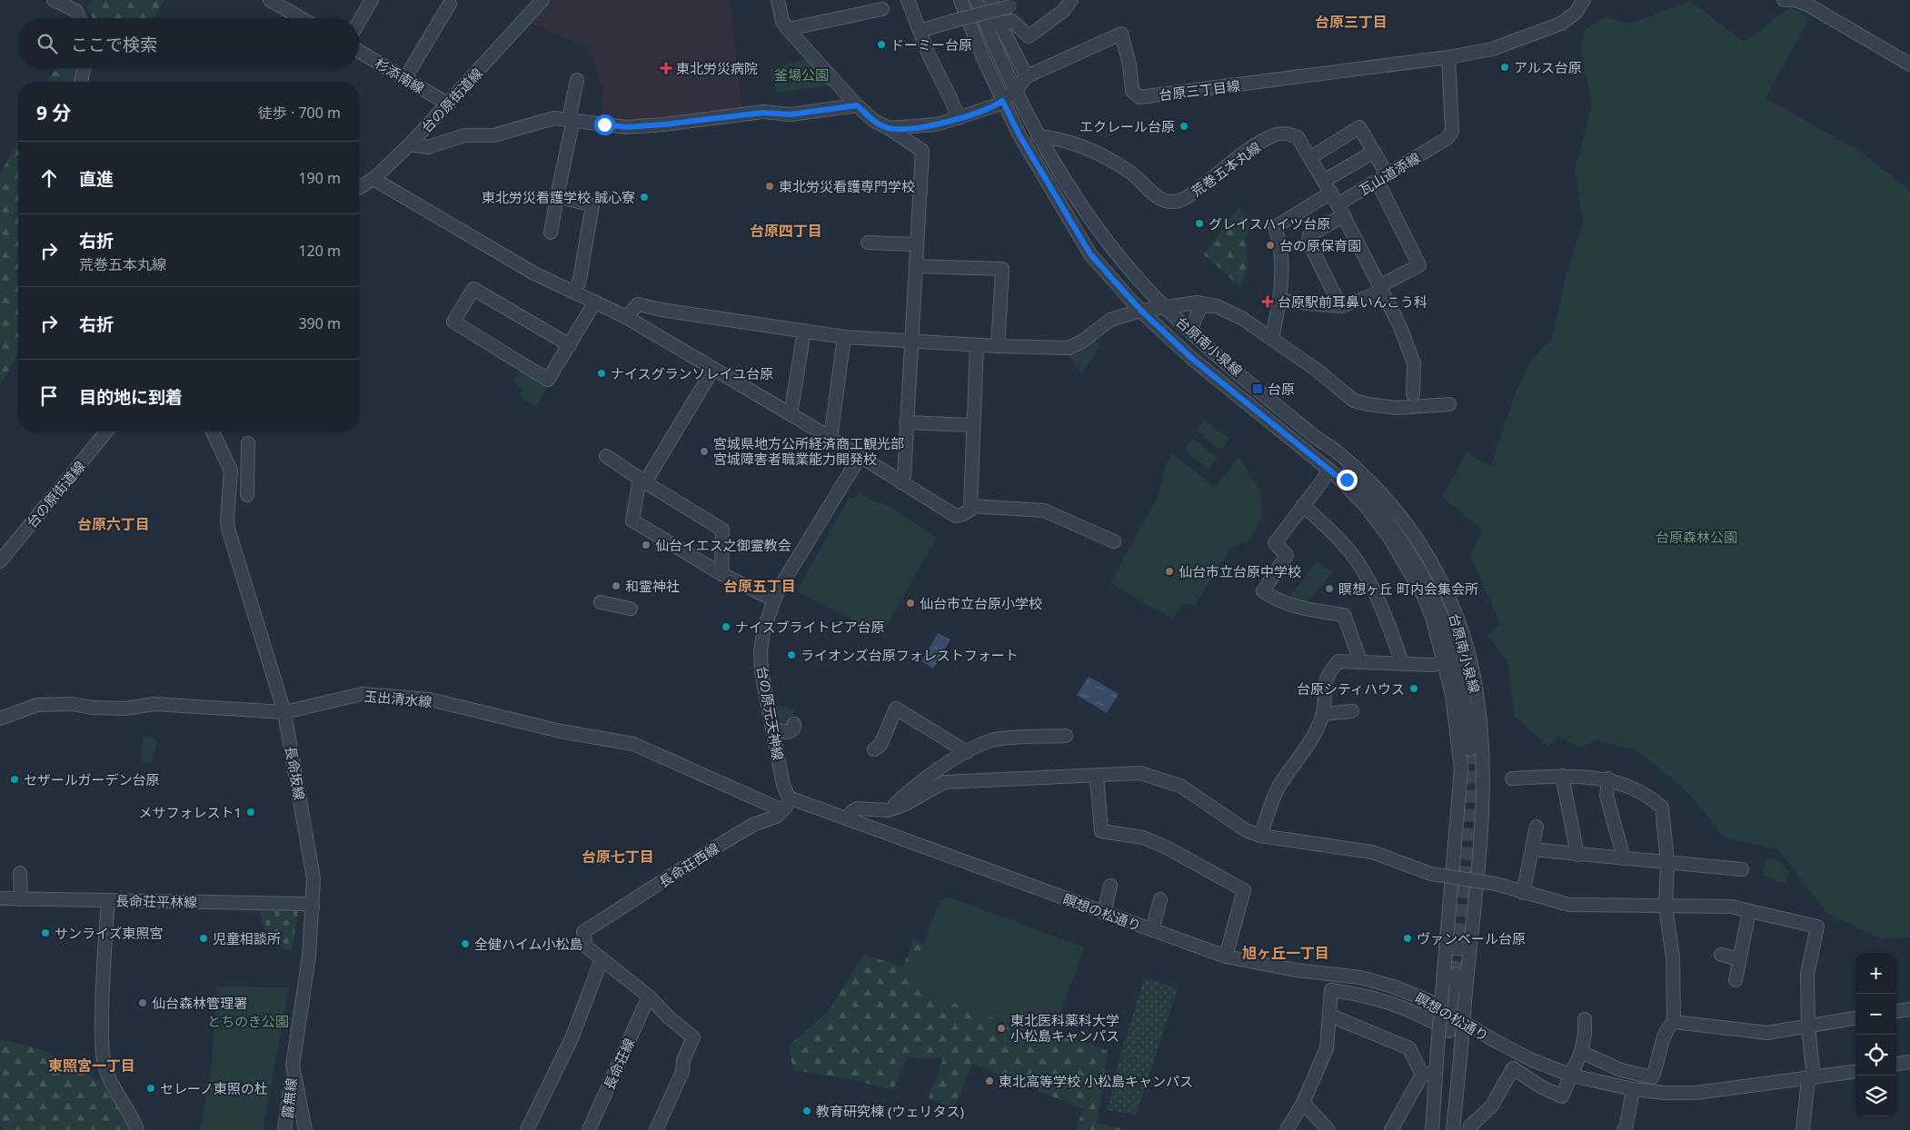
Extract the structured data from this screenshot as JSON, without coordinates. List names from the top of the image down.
{
  "streets": {
    "street": [
      "杉添南線",
      "台原三丁目線",
      "台の原街道線",
      "荒巻五本丸線",
      "瓦山道添線",
      "台原南小泉線",
      "玉出清水線",
      "台の原元天神線",
      "長命坂線",
      "長命荘西線",
      "長命荘平林線",
      "瞑想の松通り",
      "長命荘線",
      "露無線"
    ]
  },
  "crossings": [
    ["杉添南線", "台の原街道線"],
    ["台原三丁目線", "瓦山道添線"],
    ["台原三丁目線", "台原南小泉線"],
    ["荒巻五本丸線", "瓦山道添線"],
    ["荒巻五本丸線", "台原南小泉線"],
    ["玉出清水線", "長命坂線"],
    ["玉出清水線", "長命荘西線"],
    ["台の原元天神線", "長命荘西線"],
    ["台の原元天神線", "瞑想の松通り"],
    ["長命坂線", "長命荘平林線"],
    ["長命坂線", "露無線"],
    ["長命荘西線", "瞑想の松通り"]
  ],
  "districts": [
    "台原三丁目",
    "台原四丁目",
    "台原六丁目",
    "台原五丁目",
    "台原七丁目",
    "旭ヶ丘一丁目",
    "東照宮一丁目"
  ],
  "parks": ["釜場公園", "台原森林公園", "とちのき公園"],
  "places": {
    "other": [
      "ドーミー台原",
      "アルス台原",
      "エクレール台原",
      "東北労災看護専門学校",
      "東北労災看護学校 誠心寮",
      "グレイスハイツ台原",
      "台の原保育園",
      "ナイスグランソレイユ台原",
      "宮城県地方公所経済商工観光部 宮城障害者職業能力開発校",
      "仙台イエス之御霊教会",
      "仙台市立台原中学校",
      "和霊神社",
      "瞑想ヶ丘 町内会集会所",
      "仙台市立台原小学校",
      "ナイスブライトピア台原",
      "ライオンズ台原フォレストフォート",
      "台原シティハウス",
      "セザールガーデン台原",
      "メサフォレスト1",
      "サンライズ東照宮",
      "児童相談所",
      "ヴァンベール台原",
      "全健ハイム小松島",
      "仙台森林管理署",
      "東北医科薬科大学 小松島キャンパス",
      "東北高等学校 小松島キャンパス",
      "セレーノ東照の杜",
      "教育研究棟 (ウェリタス)"
    ],
    "health": ["東北労災病院", "台原駅前耳鼻いんこう科"],
    "transit": ["台原"]
  },
  "page": {
    "search": "ここで検索",
    "heading": ["9 分", "徒歩 · 700 m"],
    "list": [
      ["直進", "190 m"],
      ["右折", "荒巻五本丸線", "120 m"],
      ["右折", "390 m"],
      "目的地に到着"
    ],
    "map_buttons": ["+", "−"]
  }
}
